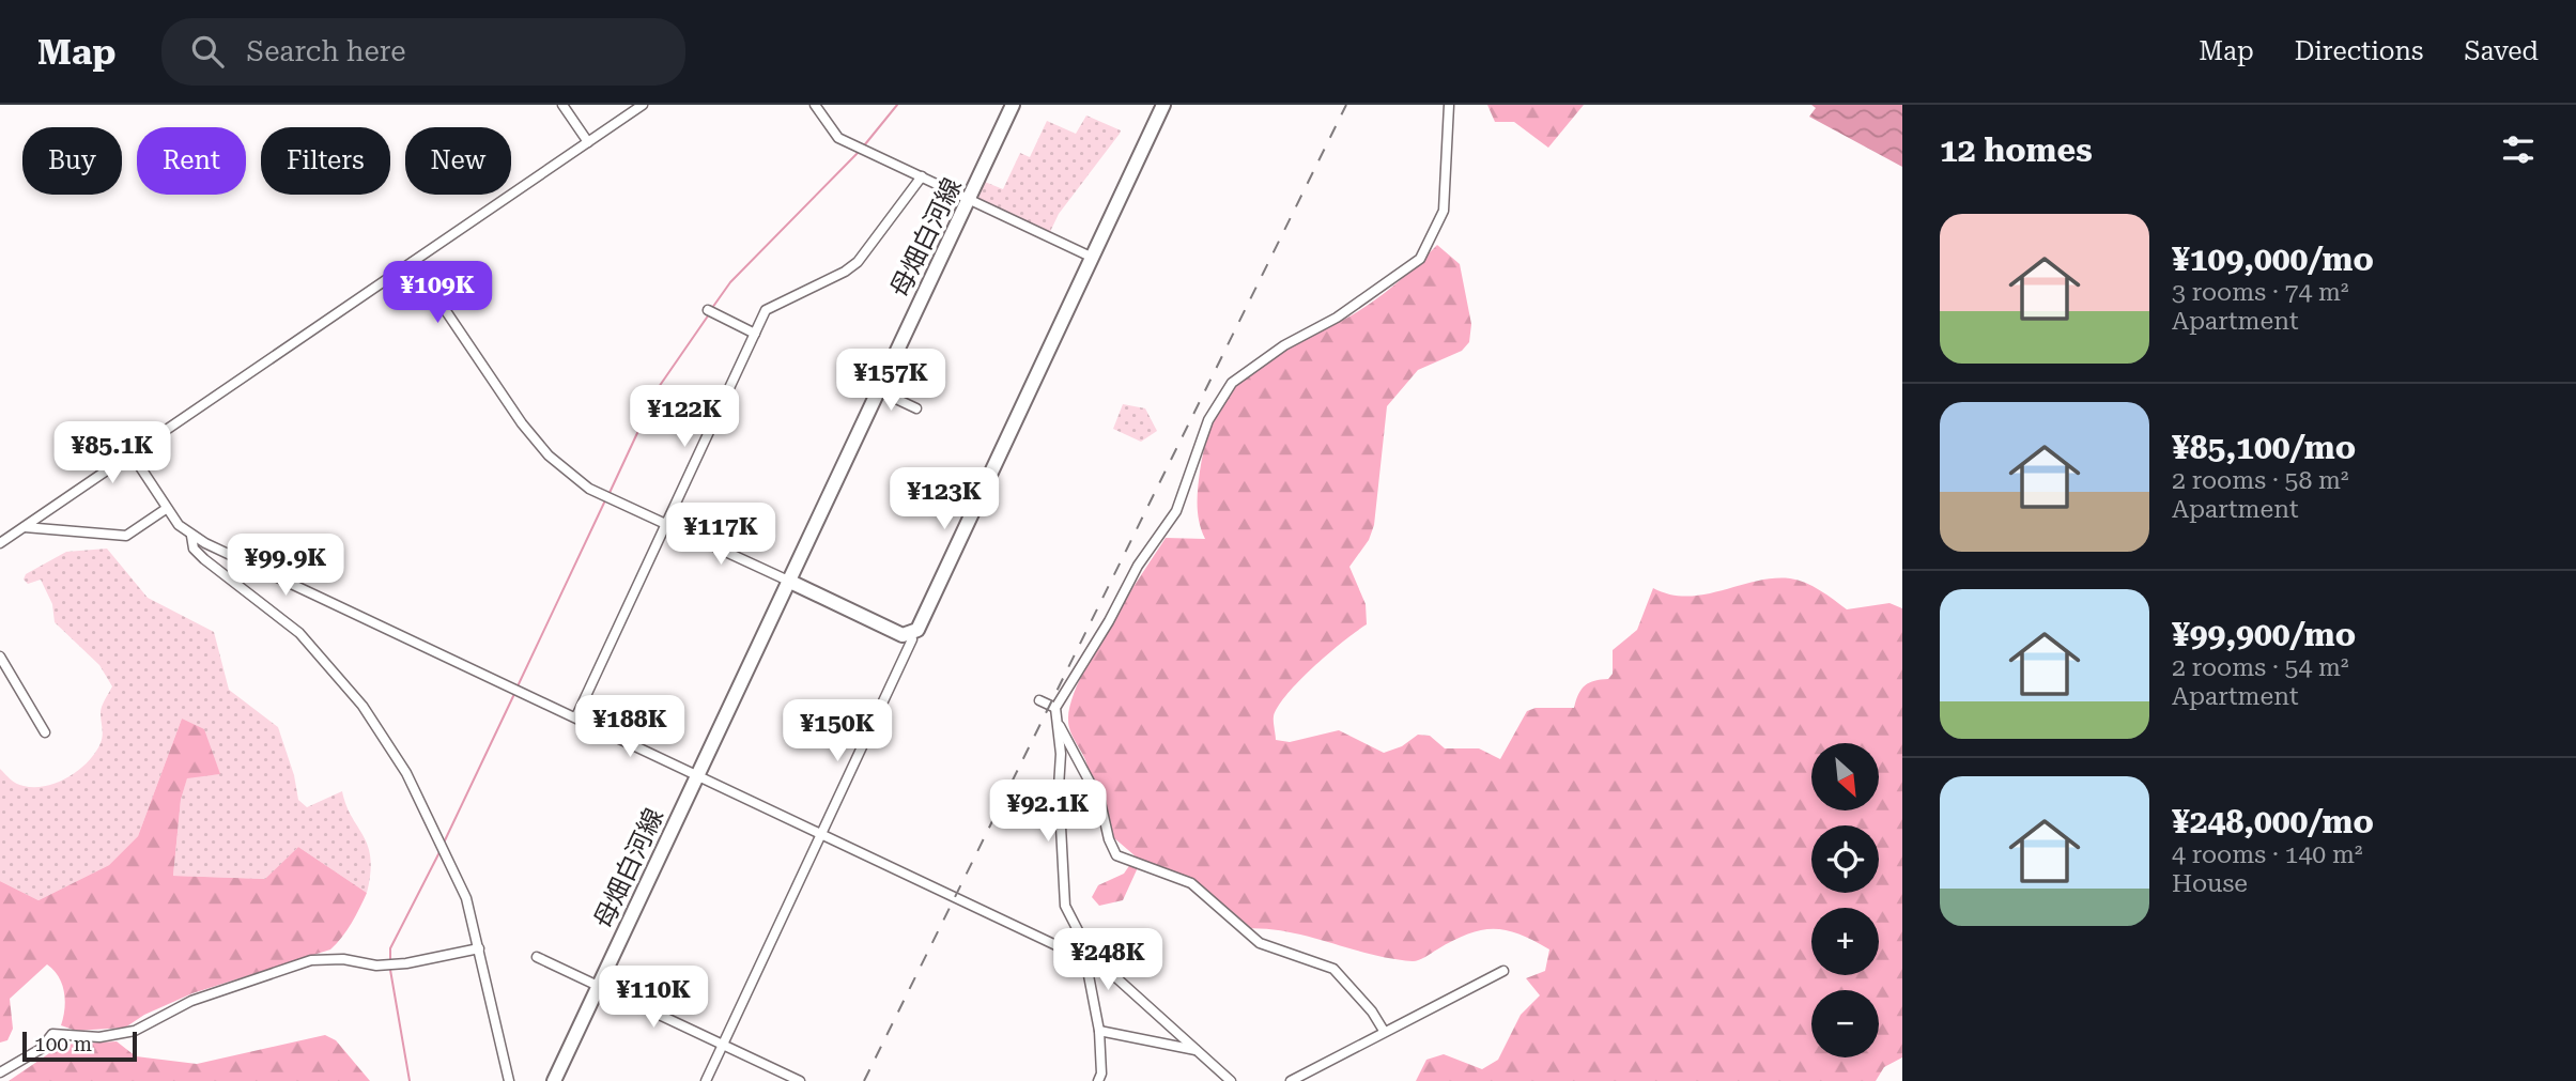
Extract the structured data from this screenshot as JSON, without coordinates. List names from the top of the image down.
{
  "streets": {
    "main road": ["母畑白河線"]
  },
  "scale_bar": "100 m",
  "north": "bottom right",
  "page": {
    "header": "Map",
    "search": "Search here",
    "nav": ["Map", "Directions", "Saved"],
    "heading": "12 homes",
    "chip": [
      "Buy",
      "Rent",
      "Filters",
      "New"
    ],
    "list": [
      {
        "name": "¥109,000/mo",
        "note": "3 rooms · 74 m² · Apartment"
      },
      {
        "name": "¥85,100/mo",
        "note": "2 rooms · 58 m² · Apartment"
      },
      {
        "name": "¥99,900/mo",
        "note": "2 rooms · 54 m² · Apartment"
      },
      {
        "name": "¥248,000/mo",
        "note": "4 rooms · 140 m² · House"
      }
    ],
    "price": [
      "¥109K",
      "¥157K",
      "¥122K",
      "¥85.1K",
      "¥123K",
      "¥117K",
      "¥99.9K",
      "¥188K",
      "¥150K",
      "¥92.1K",
      "¥248K",
      "¥110K"
    ],
    "map_buttons": ["+", "−"],
    "scale": "100 m"
  }
}
